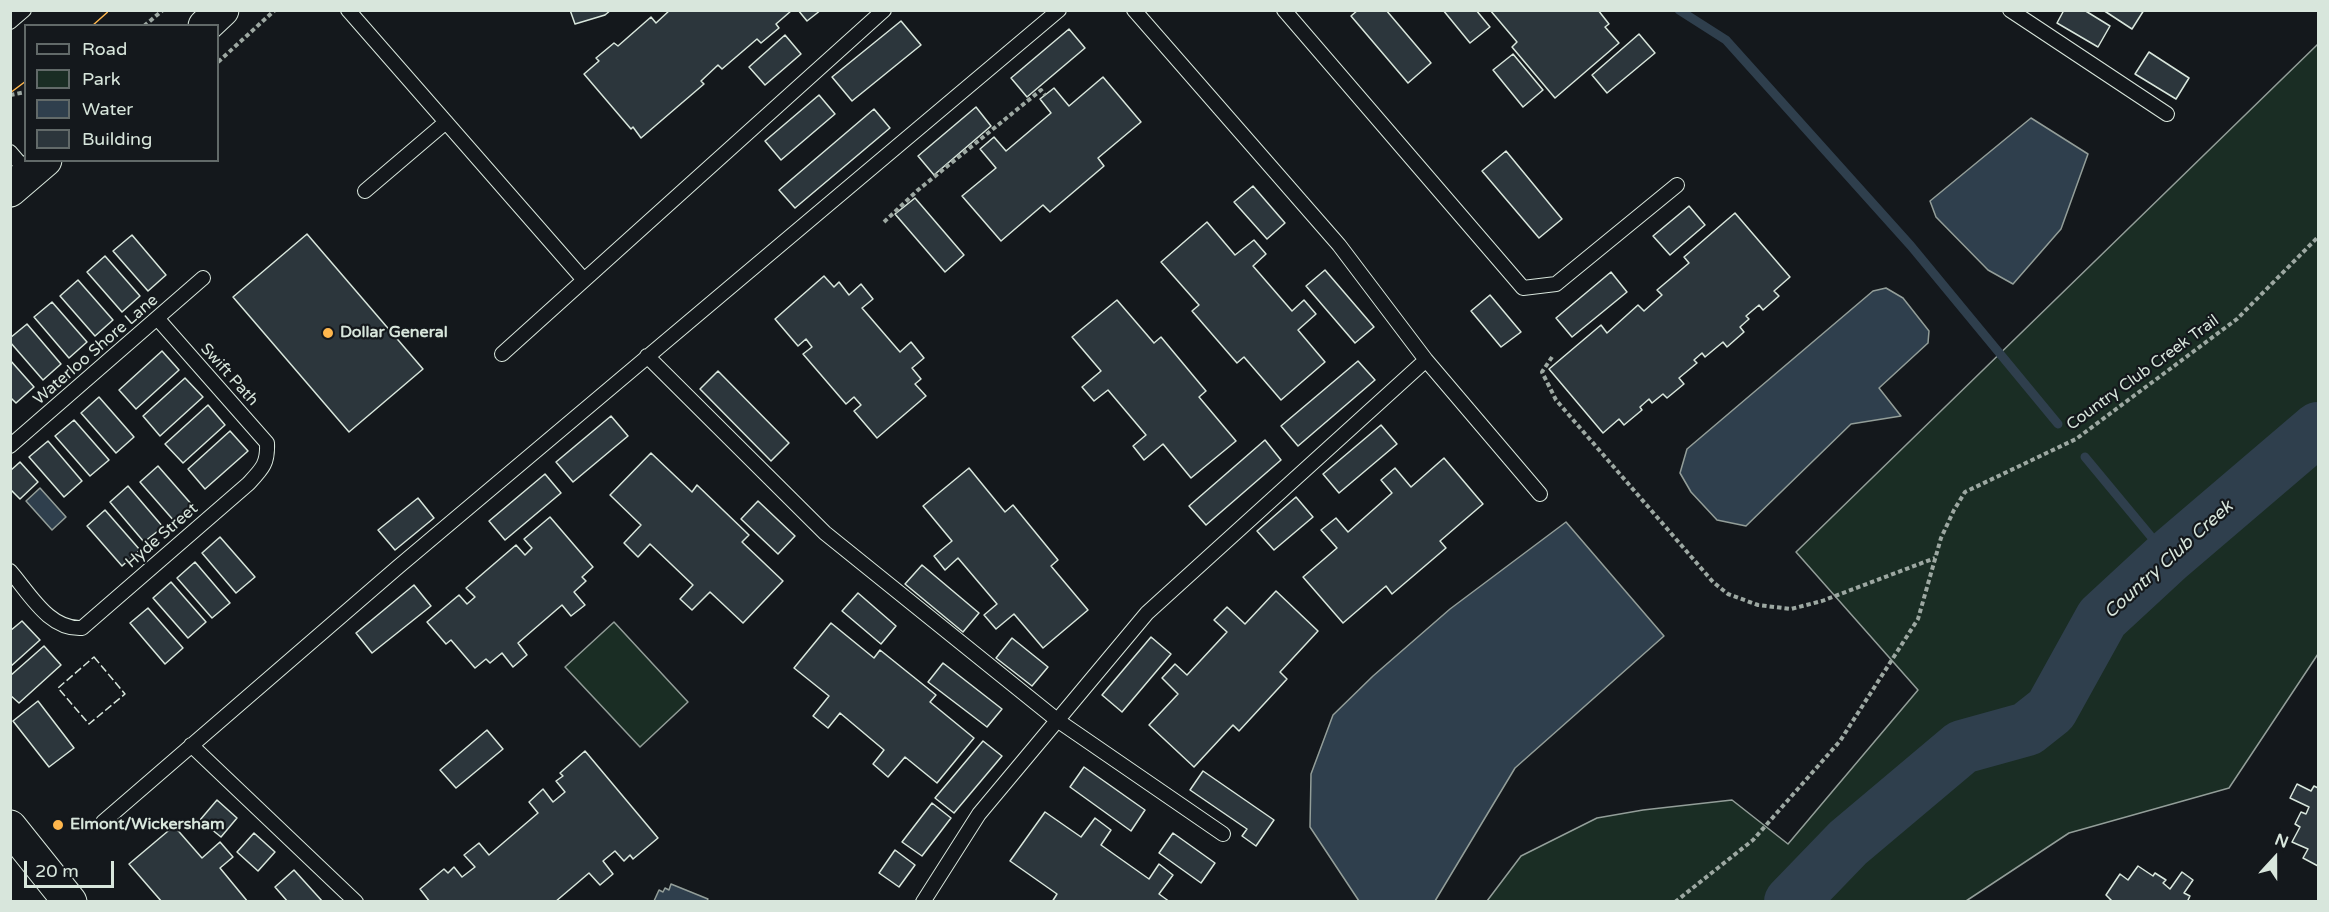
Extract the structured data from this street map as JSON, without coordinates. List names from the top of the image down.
{
  "streets": {
    "lane": ["Waterloo Shore Lane", "Swift Path", "Hyde Street"],
    "path": ["Country Club Creek Trail"]
  },
  "crossings": [
    ["Waterloo Shore Lane", "Swift Path"],
    ["Swift Path", "Hyde Street"]
  ],
  "water": ["Country Club Creek"],
  "places": ["Dollar General", "Elmont/Wickersham"],
  "legend": [
    "Road",
    "Park",
    "Water",
    "Building"
  ],
  "scale_bar": "20 m",
  "north": "top"
}
